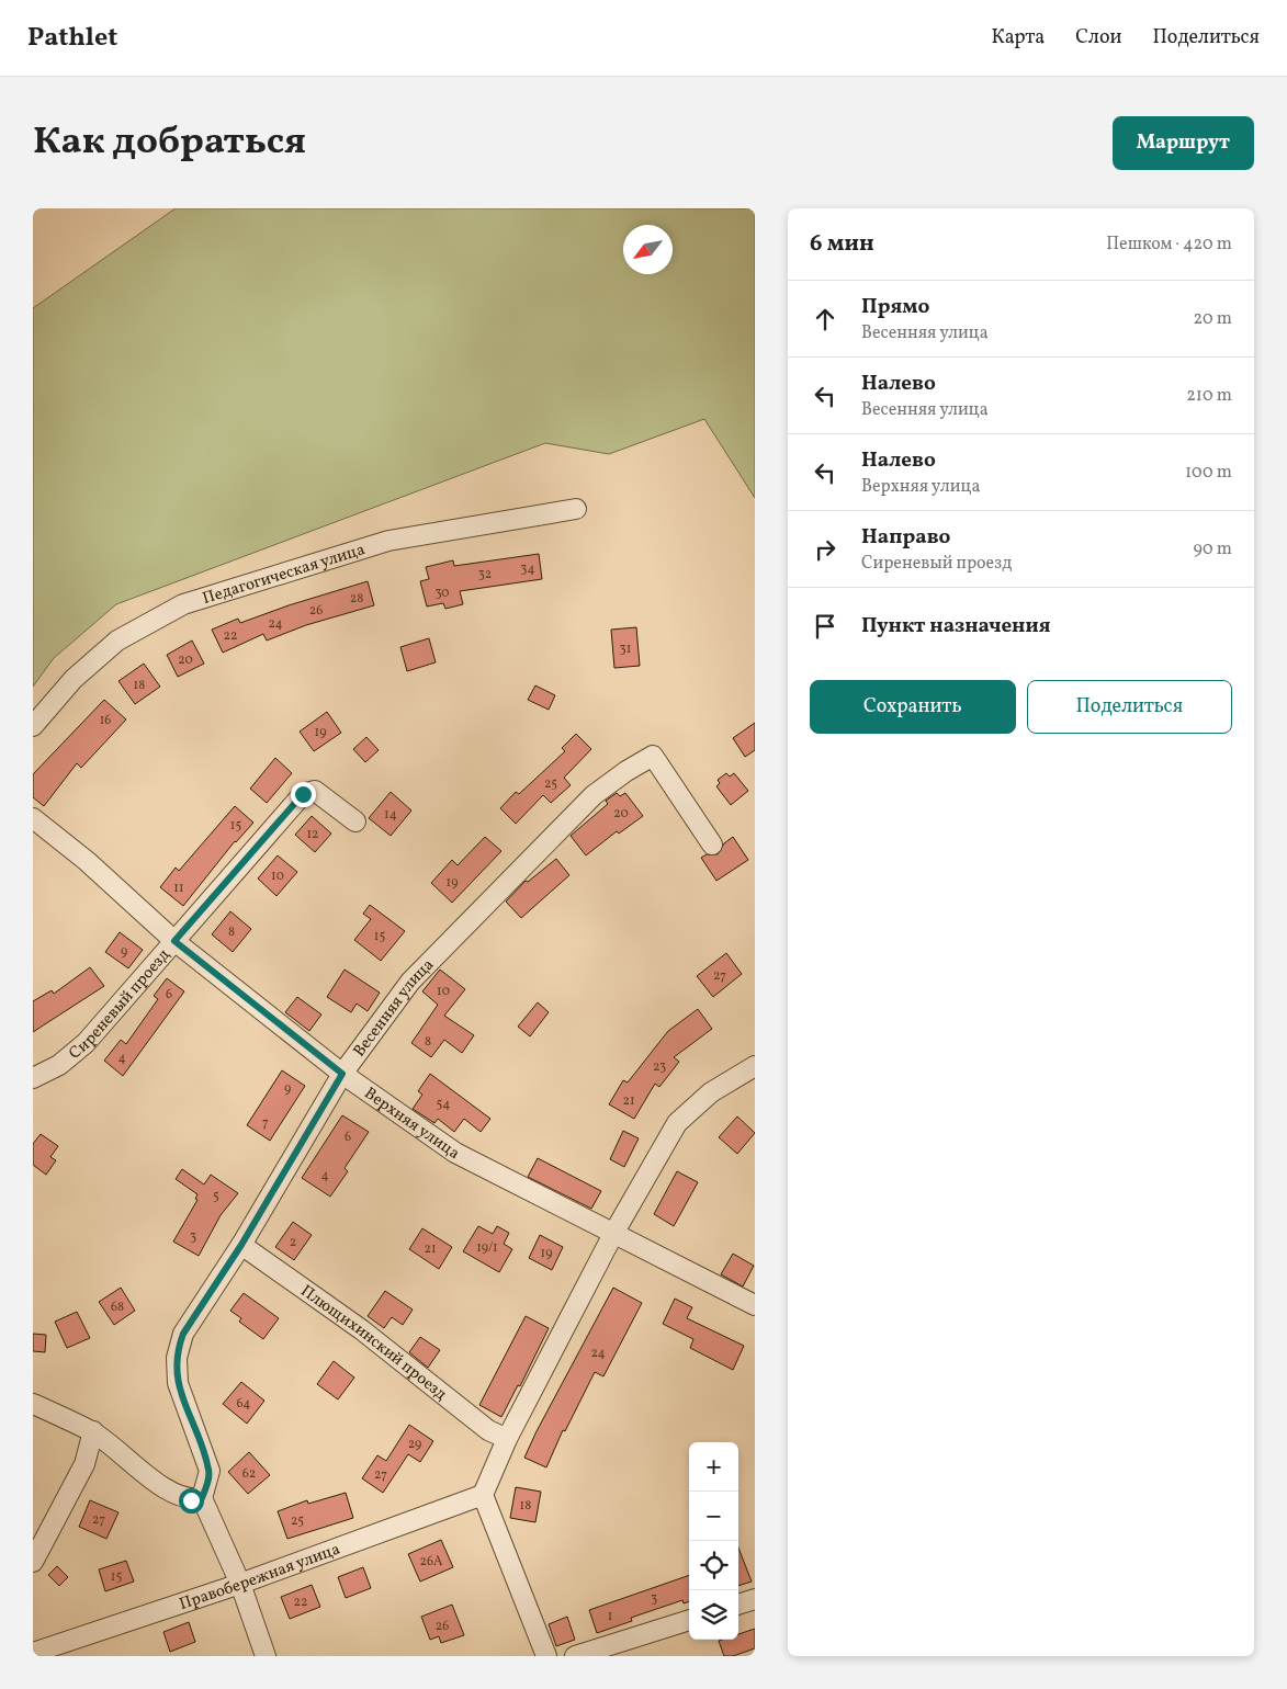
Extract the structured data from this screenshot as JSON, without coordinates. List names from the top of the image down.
{
  "streets": {
    "street": [
      "Педагогическая улица",
      "Сиреневый проезд",
      "Весенняя улица",
      "Верхняя улица",
      "Плющихинский проезд",
      "Правобережная улица"
    ]
  },
  "crossings": [
    ["Сиреневый проезд", "Верхняя улица"],
    ["Весенняя улица", "Верхняя улица"],
    ["Весенняя улица", "Плющихинский проезд"]
  ],
  "house_numbers": [
    "34",
    "32",
    "30",
    "28",
    "26",
    "24",
    "22",
    "31",
    "20",
    "18",
    "16",
    "19",
    "25",
    "20",
    "14",
    "15",
    "12",
    "10",
    "19",
    "11",
    "8",
    "15",
    "9",
    "27",
    "10",
    "6",
    "8",
    "4",
    "23",
    "9",
    "21",
    "54",
    "7",
    "6",
    "4",
    "5",
    "3",
    "2",
    "19/1",
    "21",
    "19",
    "68",
    "24",
    "64",
    "29",
    "62",
    "27",
    "18",
    "27",
    "25",
    "26А",
    "15",
    "3",
    "22",
    "1",
    "26"
  ],
  "north": "bottom left",
  "page": {
    "header": "Pathlet",
    "nav": ["Карта", "Слои", "Поделиться"],
    "title": "Как добраться",
    "buttons": [
      "Маршрут",
      ["Сохранить", "Поделиться"]
    ],
    "heading": ["6 мин", "Пешком · 420 m"],
    "list": [
      ["Прямо", "Весенняя улица", "20 m"],
      ["Налево", "Весенняя улица", "210 m"],
      ["Налево", "Верхняя улица", "100 m"],
      ["Направо", "Сиреневый проезд", "90 m"],
      "Пункт назначения"
    ],
    "map_buttons": ["+", "−"]
  }
}
